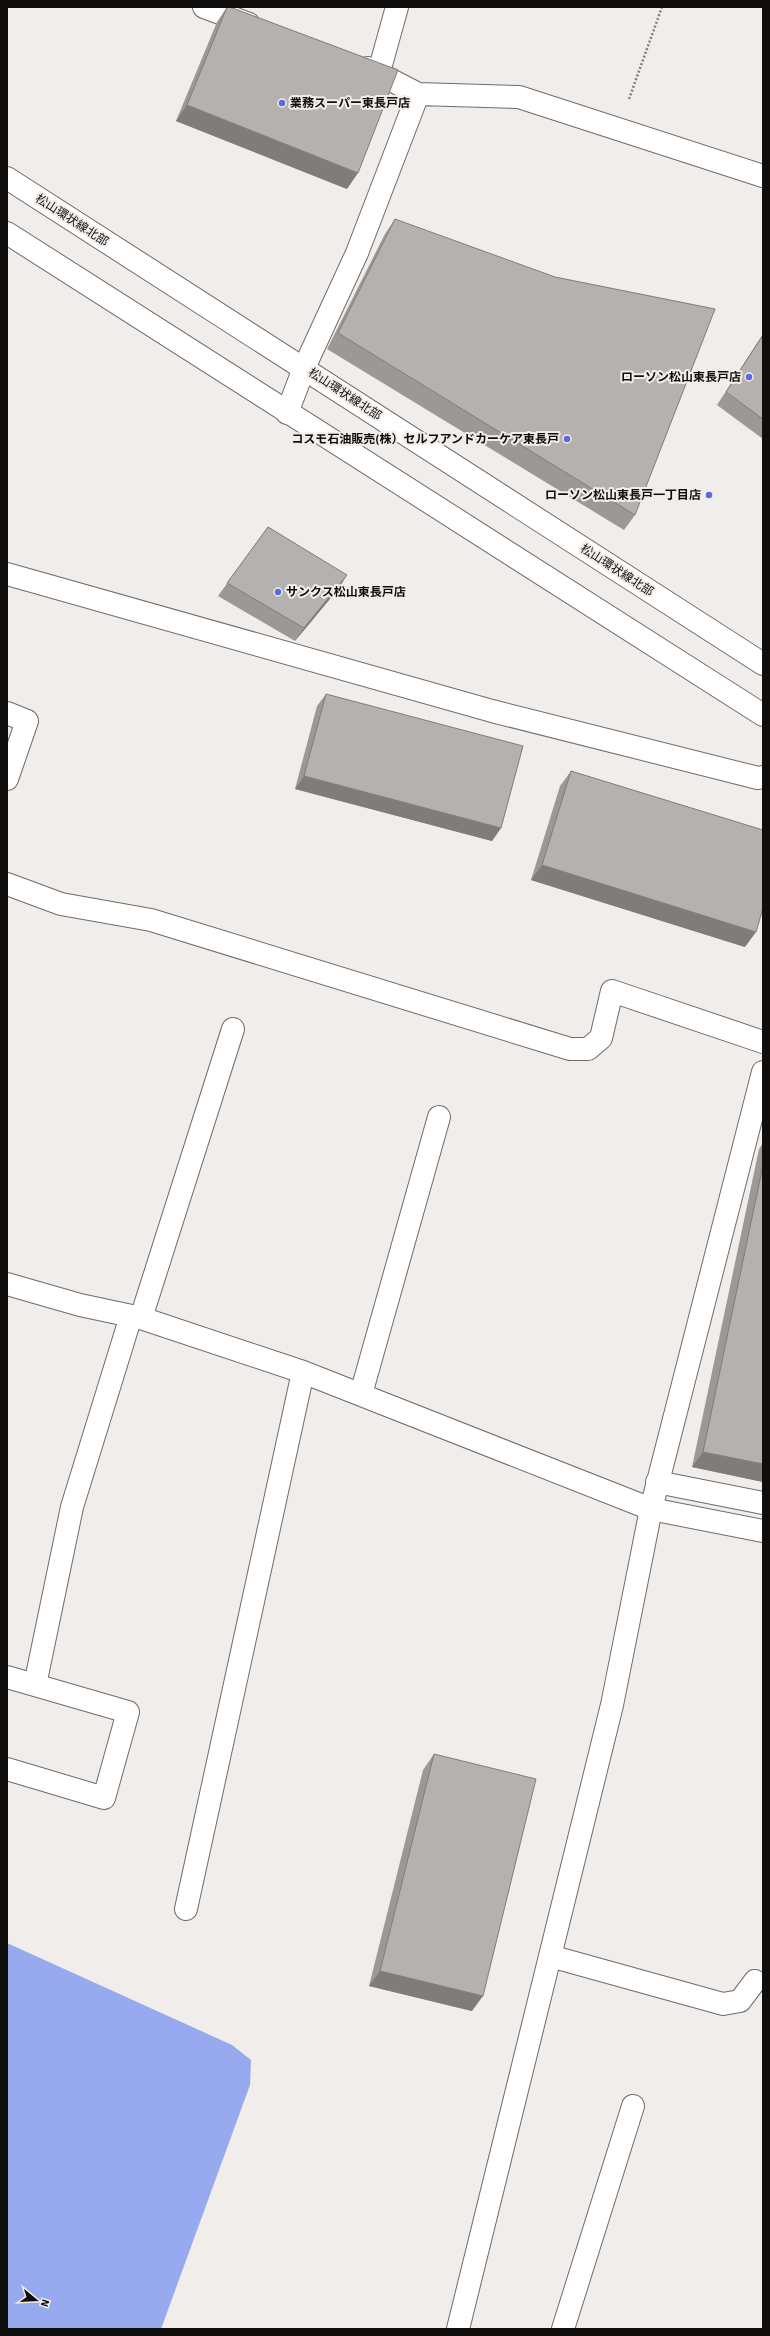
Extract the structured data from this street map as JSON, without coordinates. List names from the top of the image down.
{
  "streets": {
    "street": ["松山環状線北部"]
  },
  "places": [
    "業務スーパー東長戸店",
    "ローソン松山東長戸店",
    "コスモ石油販売(株）セルフアンドカーケア東長戸",
    "ローソン松山東長戸一丁目店",
    "サンクス松山東長戸店"
  ],
  "north": "right"
}
